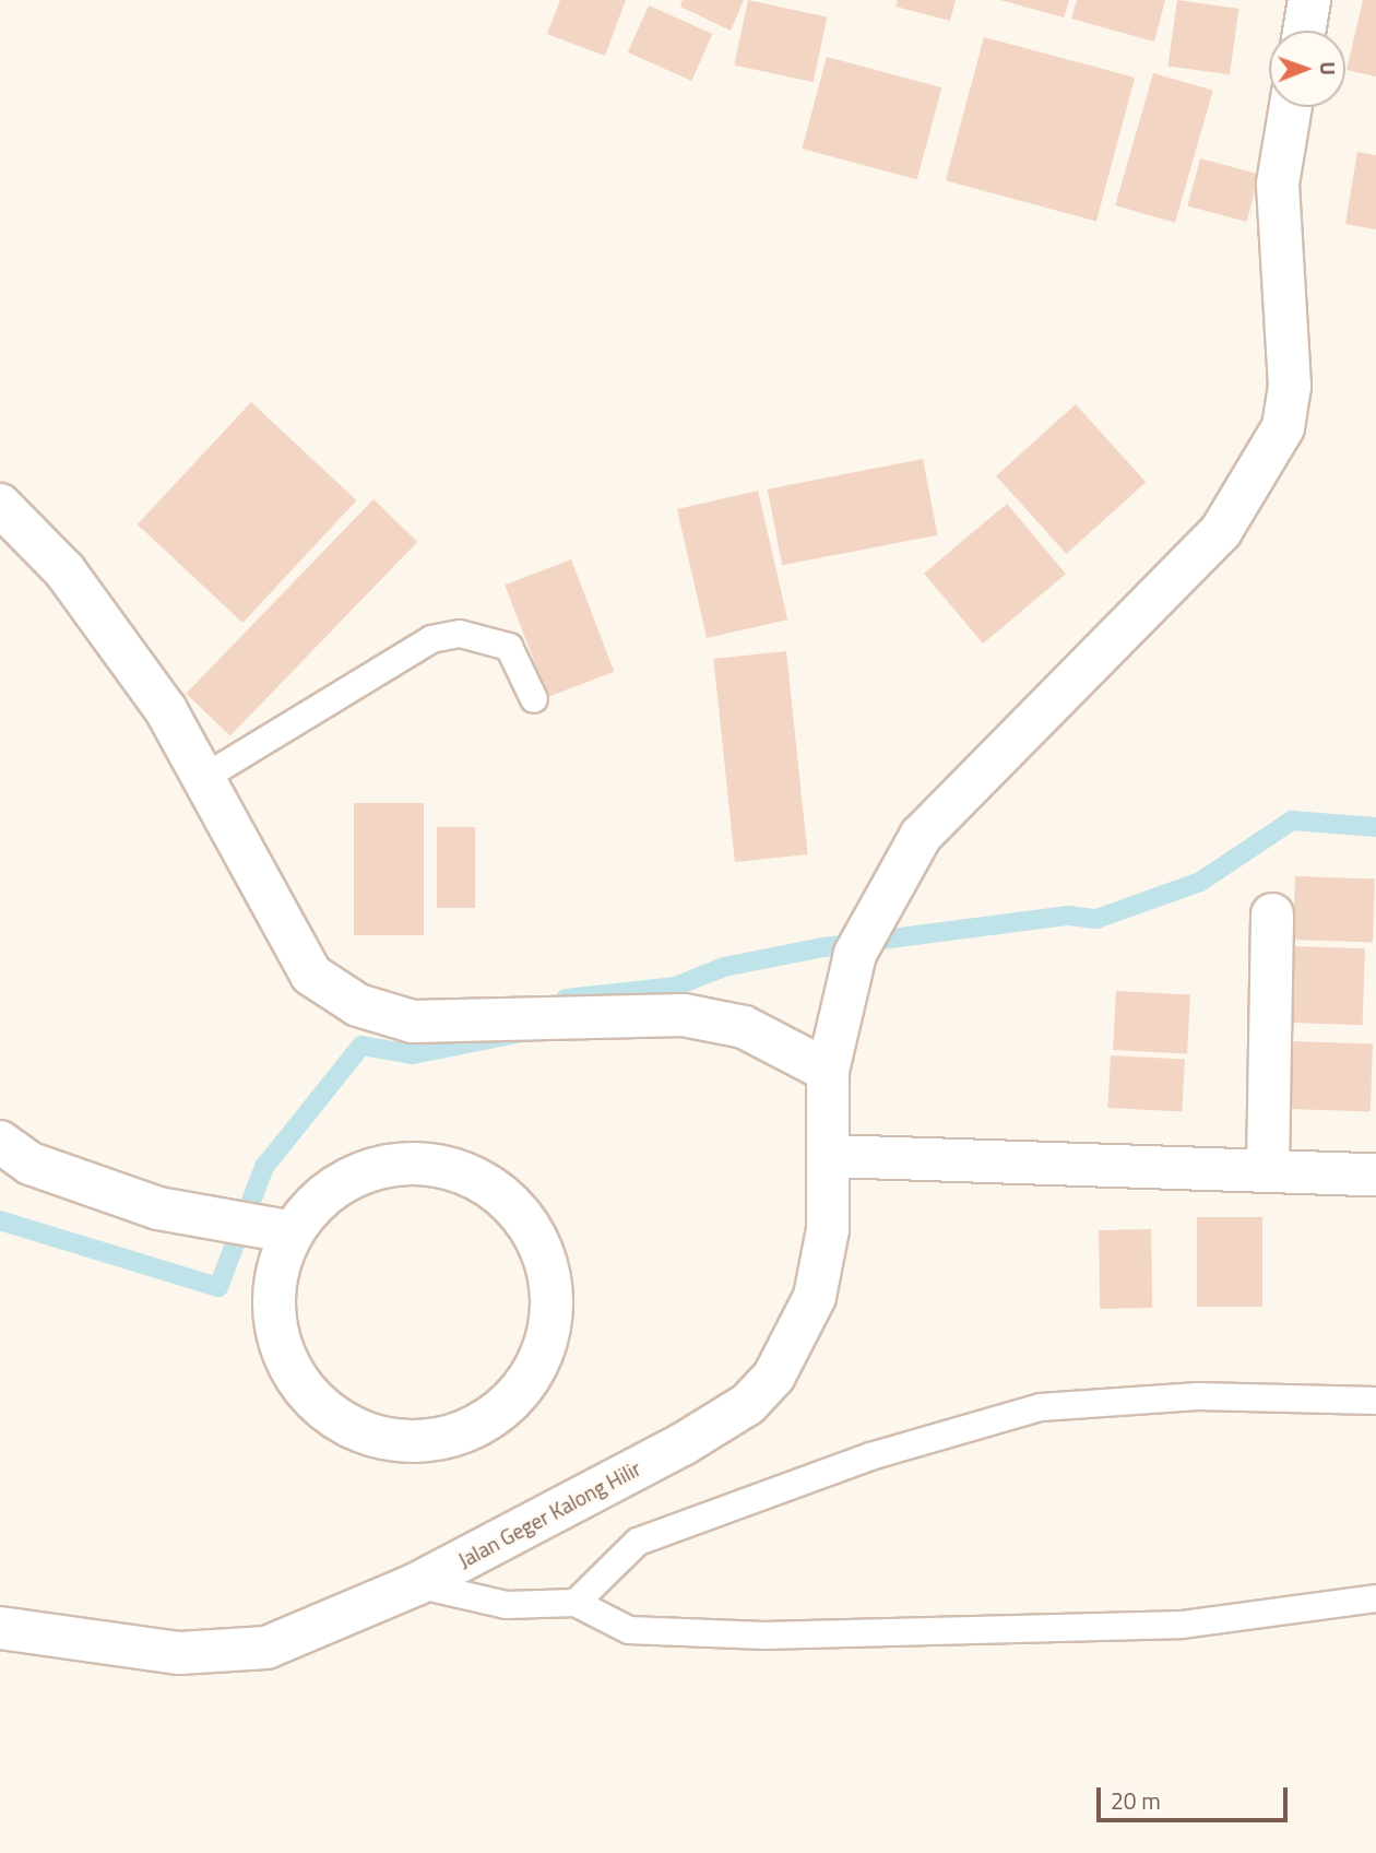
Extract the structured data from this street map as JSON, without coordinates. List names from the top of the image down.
{
  "streets": {
    "street": ["Jalan Geger Kalong Hilir"]
  },
  "scale_bar": "20 m",
  "north": "right"
}
